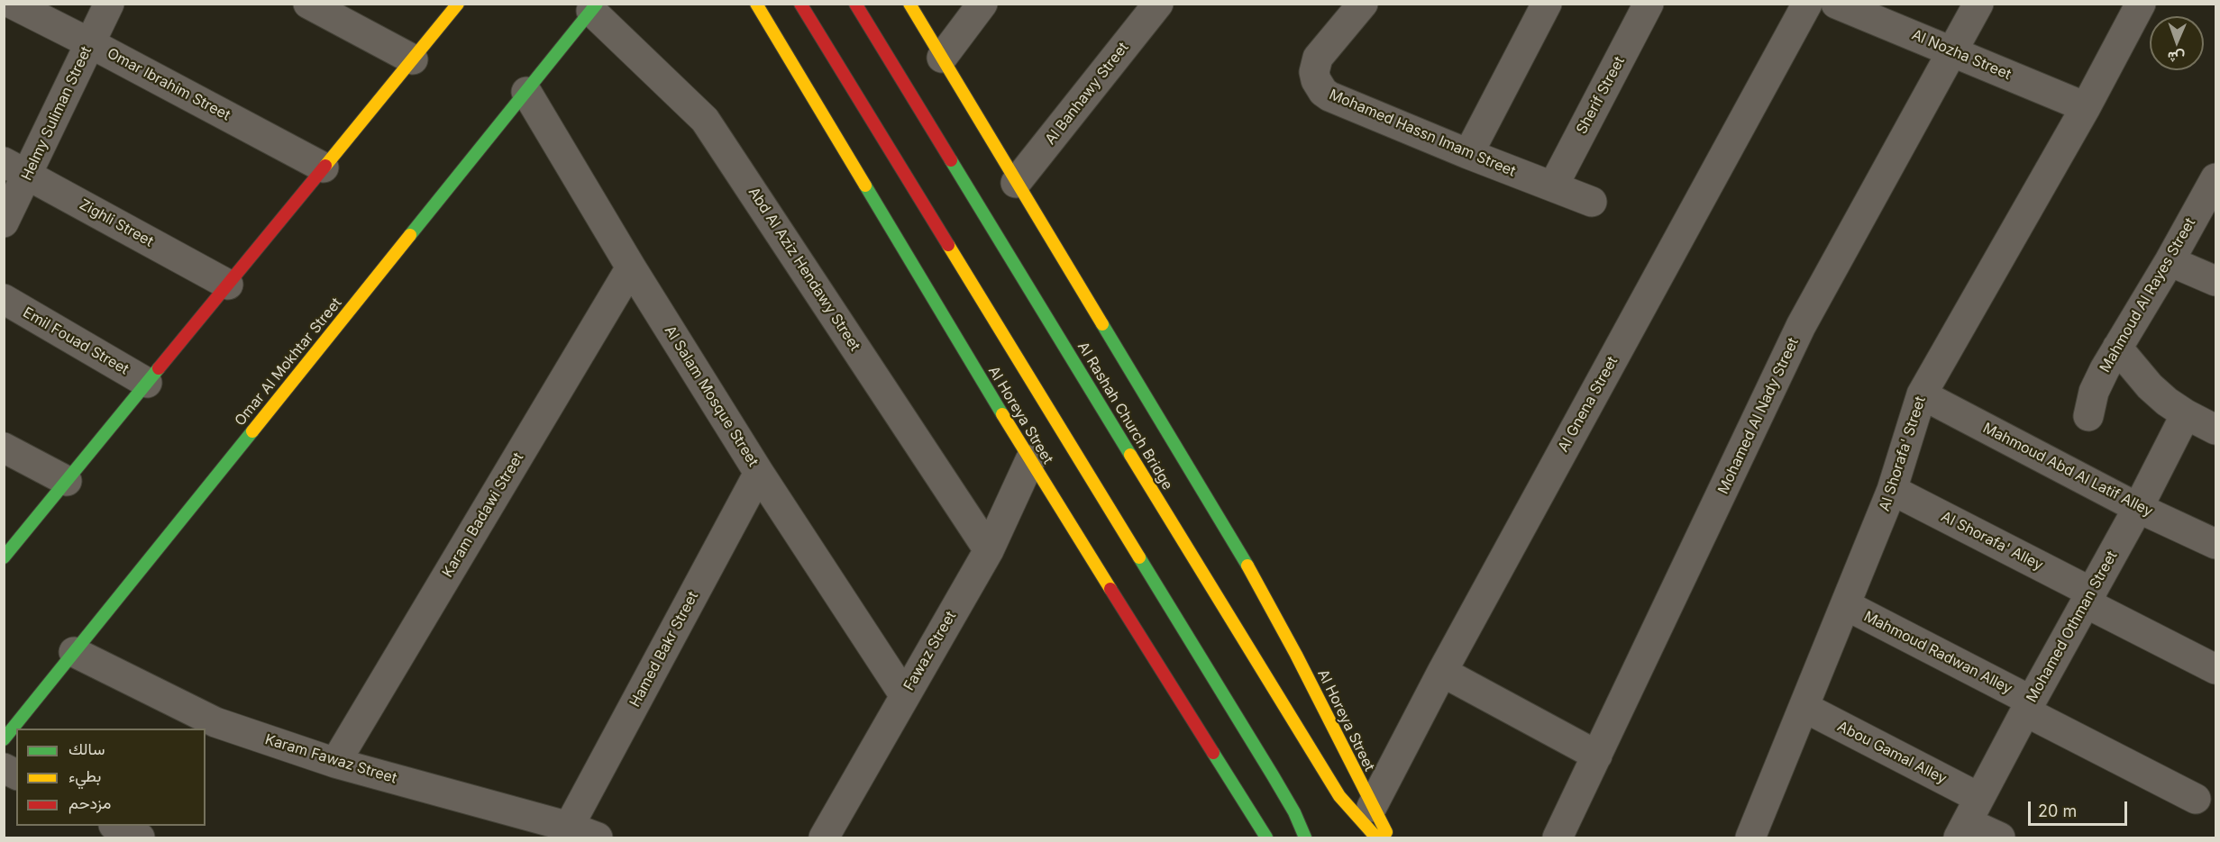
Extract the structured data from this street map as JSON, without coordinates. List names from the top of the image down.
{
  "streets": {
    "main road": ["Omar Al Mokhtar Street", "Al Horeya Street", "Al Rashah Church Bridge"],
    "street": [
      "Al Nozha Street",
      "Omar Ibrahim Street",
      "Al Banhawy Street",
      "Sherif Street",
      "Helmy Suliman Street",
      "Mohamed Hassn Imam Street",
      "Zighli Street",
      "Abd Al Aziz Hendawy Street",
      "Mahmoud Al Rayes Street",
      "Emil Fouad Street",
      "Al Salam Mosque Street",
      "Al Gnena Street",
      "Mohamed Al Nady Street",
      "Al Shorafa' Street",
      "Mahmoud Abd Al Latif Alley",
      "Karam Badawi Street",
      "Al Shorafa' Alley",
      "Mohamed Othman Street",
      "Hamed Bakr Street",
      "Fawaz Street",
      "Mahmoud Radwan Alley",
      "Abou Gamal Alley",
      "Karam Fawaz Street"
    ]
  },
  "crossings": [
    ["Al Nozha Street", "Mohamed Al Nady Street"],
    ["Al Nozha Street", "Al Shorafa' Street"],
    ["Omar Ibrahim Street", "Helmy Suliman Street"],
    ["Al Banhawy Street", "Al Horeya Street"],
    ["Sherif Street", "Mohamed Hassn Imam Street"],
    ["Helmy Suliman Street", "Zighli Street"],
    ["Abd Al Aziz Hendawy Street", "Omar Al Mokhtar Street"],
    ["Abd Al Aziz Hendawy Street", "Fawaz Street"],
    ["Omar Al Mokhtar Street", "Al Salam Mosque Street"],
    ["Omar Al Mokhtar Street", "Karam Fawaz Street"],
    ["Al Salam Mosque Street", "Karam Badawi Street"],
    ["Al Salam Mosque Street", "Hamed Bakr Street"],
    ["Al Salam Mosque Street", "Fawaz Street"],
    ["Al Gnena Street", "Al Horeya Street"],
    ["Al Horeya Street", "Fawaz Street"],
    ["Al Shorafa' Street", "Mahmoud Abd Al Latif Alley"],
    ["Al Shorafa' Street", "Al Shorafa' Alley"],
    ["Al Shorafa' Street", "Mahmoud Radwan Alley"],
    ["Al Shorafa' Street", "Abou Gamal Alley"],
    ["Mahmoud Abd Al Latif Alley", "Mohamed Othman Street"],
    ["Karam Badawi Street", "Karam Fawaz Street"],
    ["Al Shorafa' Alley", "Mohamed Othman Street"],
    ["Mohamed Othman Street", "Mahmoud Radwan Alley"],
    ["Mohamed Othman Street", "Abou Gamal Alley"],
    ["Hamed Bakr Street", "Karam Fawaz Street"]
  ],
  "legend": ["سالك", "بطيء", "مزدحم"],
  "scale_bar": "20 m",
  "north": "bottom"
}
